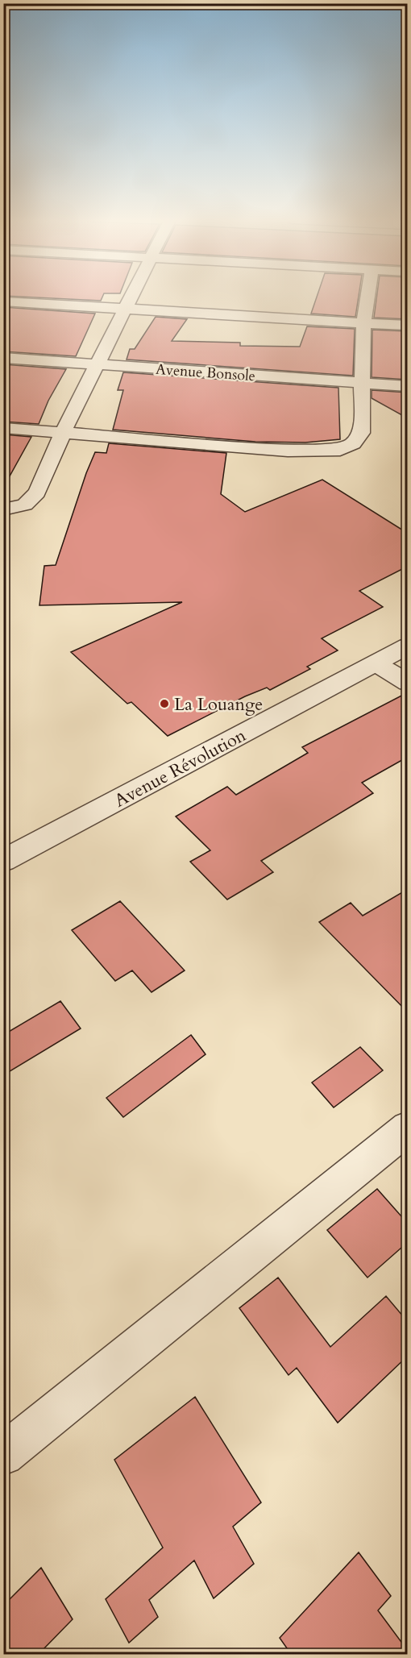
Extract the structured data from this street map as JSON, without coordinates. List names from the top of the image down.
{
  "streets": {
    "street": ["Avenue Bonsole", "Avenue Révolution"]
  },
  "places": ["La Louange"]
}
